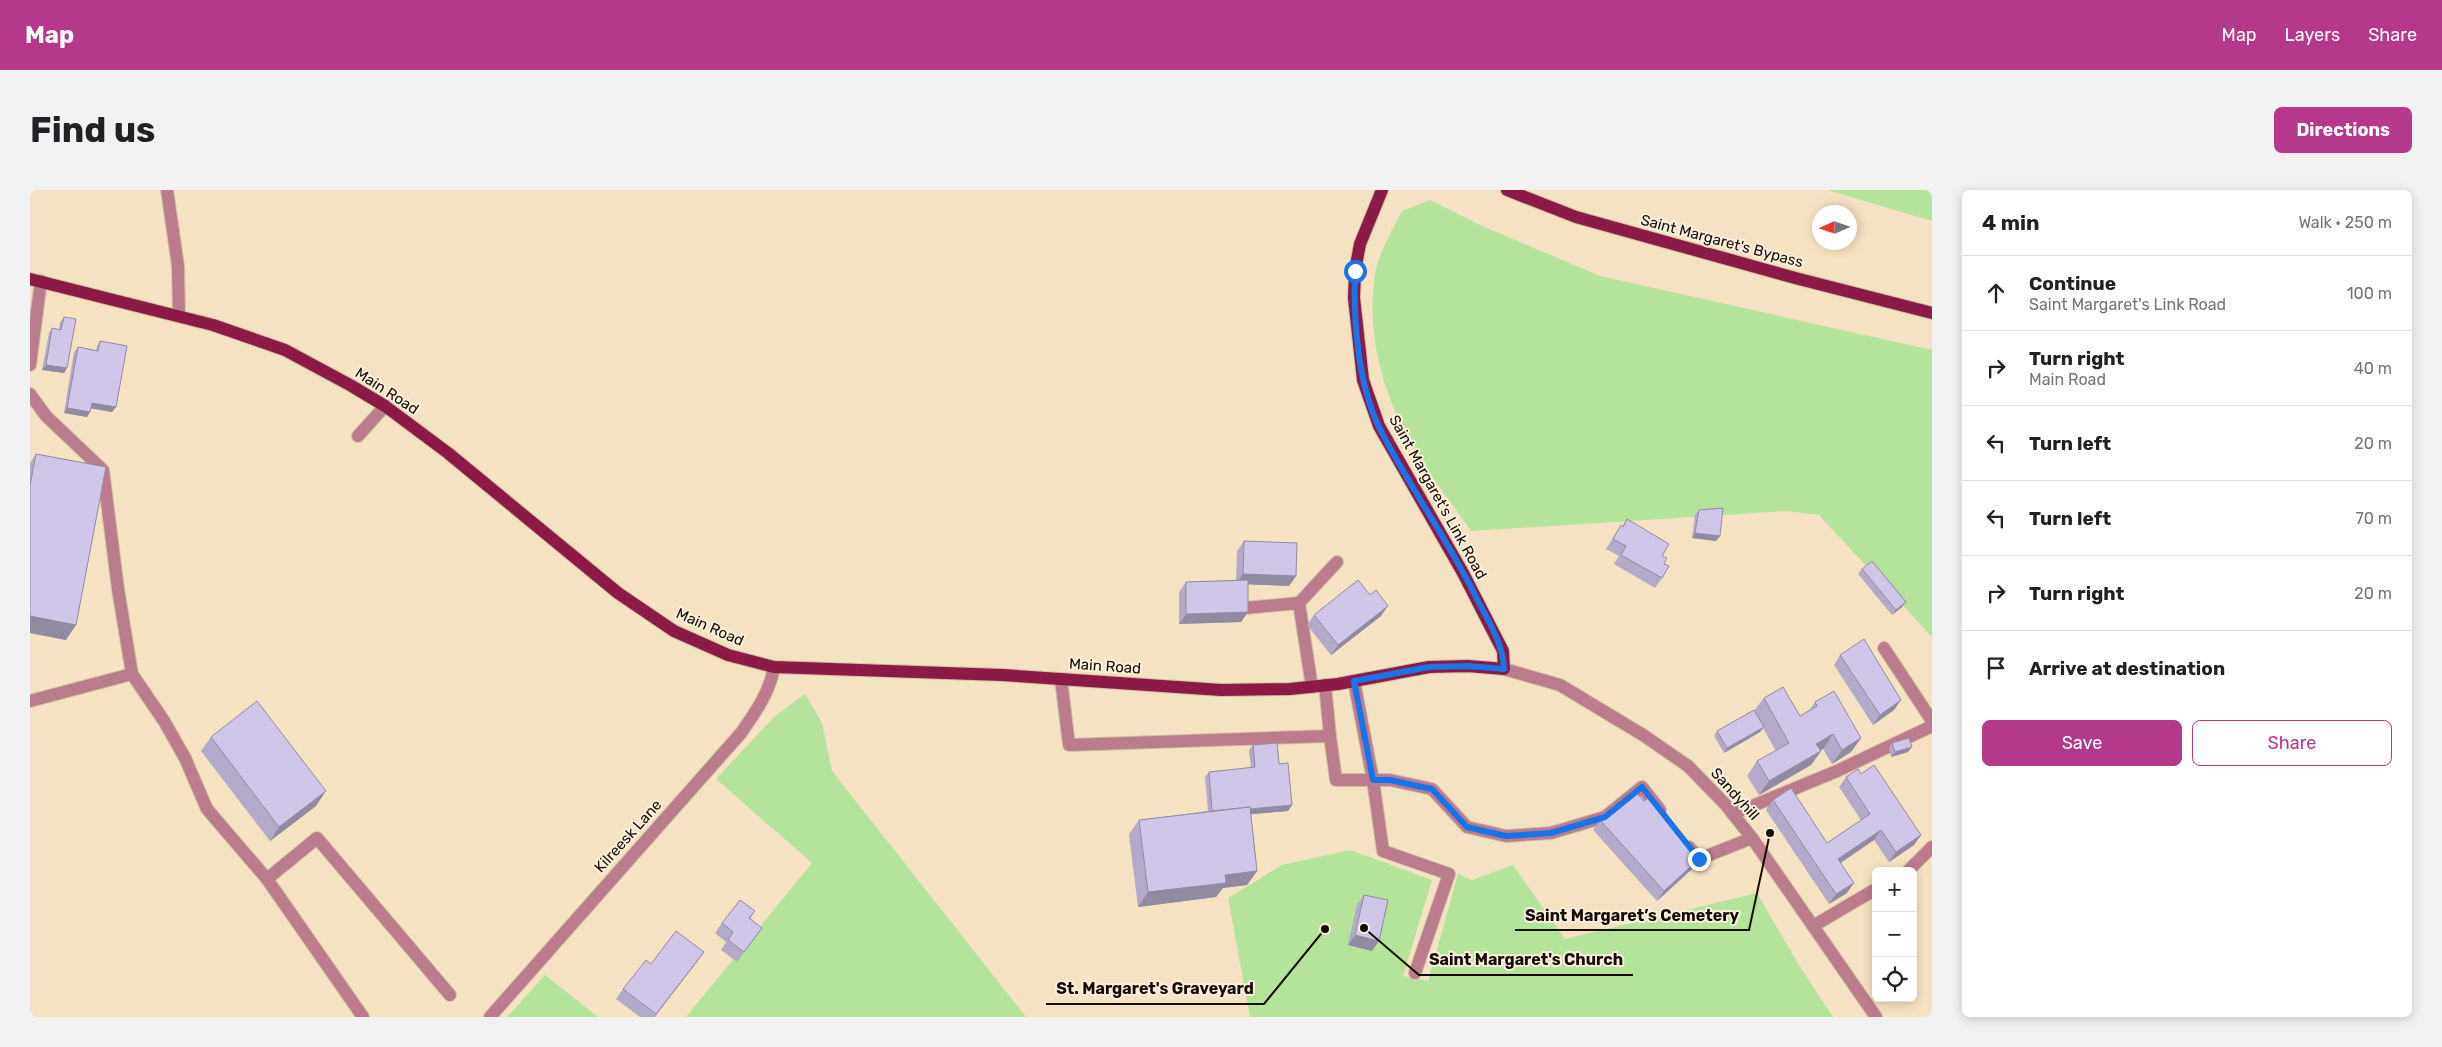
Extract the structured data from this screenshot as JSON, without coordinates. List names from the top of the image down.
{
  "streets": {
    "main road": ["Saint Margaret's Bypass", "Main Road", "Saint Margaret's Link Road"],
    "street": ["Sandyhill", "Kilreesk Lane"]
  },
  "crossings": [
    ["Main Road", "Saint Margaret's Link Road"],
    ["Main Road", "Sandyhill"],
    ["Main Road", "Kilreesk Lane"],
    ["Saint Margaret's Link Road", "Sandyhill"]
  ],
  "places": ["Saint Margaret’s Cemetery", "Saint Margaret's Church", "St. Margaret's Graveyard"],
  "north": "left",
  "page": {
    "header": "Map",
    "nav": ["Map", "Layers", "Share"],
    "buttons": [
      "Directions",
      ["Save", "Share"]
    ],
    "title": "Find us",
    "heading": ["4 min", "Walk · 250 m"],
    "list": [
      ["Continue", "Saint Margaret's Link Road", "100 m"],
      ["Turn right", "Main Road", "40 m"],
      ["Turn left", "20 m"],
      ["Turn left", "70 m"],
      ["Turn right", "20 m"],
      "Arrive at destination"
    ],
    "map_buttons": ["+", "−"]
  }
}
